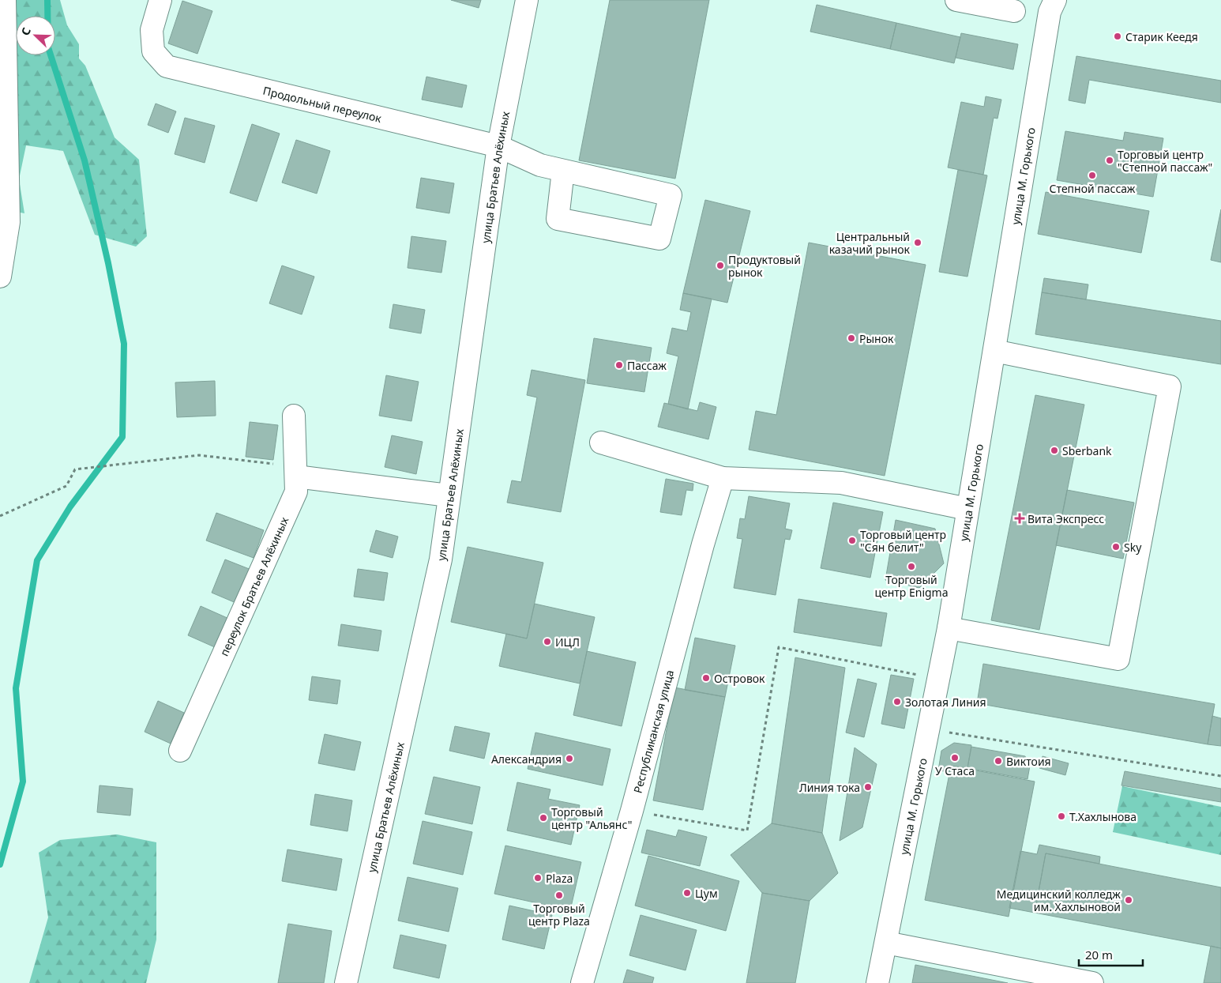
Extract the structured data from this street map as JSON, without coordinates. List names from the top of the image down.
{
  "streets": {
    "street": [
      "Продольный переулок",
      "улица М. Горького",
      "улица Братьев Алёхиных",
      "переулок Братьев Алёхиных",
      "Республиканская улица"
    ]
  },
  "crossings": [
    ["Продольный переулок", "улица Братьев Алёхиных"]
  ],
  "places": {
    "other": [
      "Старик Кеедя",
      "Торговый центр \"Степной пассаж\"",
      "Степной пассаж",
      "Центральный казачий рынок",
      "Продуктовый рынок",
      "Рынок",
      "Пассаж",
      "Sberbank",
      "Торговый центр \"Сян белит\"",
      "Sky",
      "Торговый центр Enigma",
      "ИЦЛ",
      "Островок",
      "Золотая Линия",
      "У Стаса",
      "Александрия",
      "Виктоия",
      "Линия тока",
      "Т.Хахлынова",
      "Торговый центр \"Альянс\"",
      "Plaza",
      "Цум",
      "Торговый центр Plaza",
      "Медицинский колледж им. Хахлыновой"
    ],
    "health": ["Вита Экспресс"]
  },
  "scale_bar": "20 m",
  "north": "top left"
}
